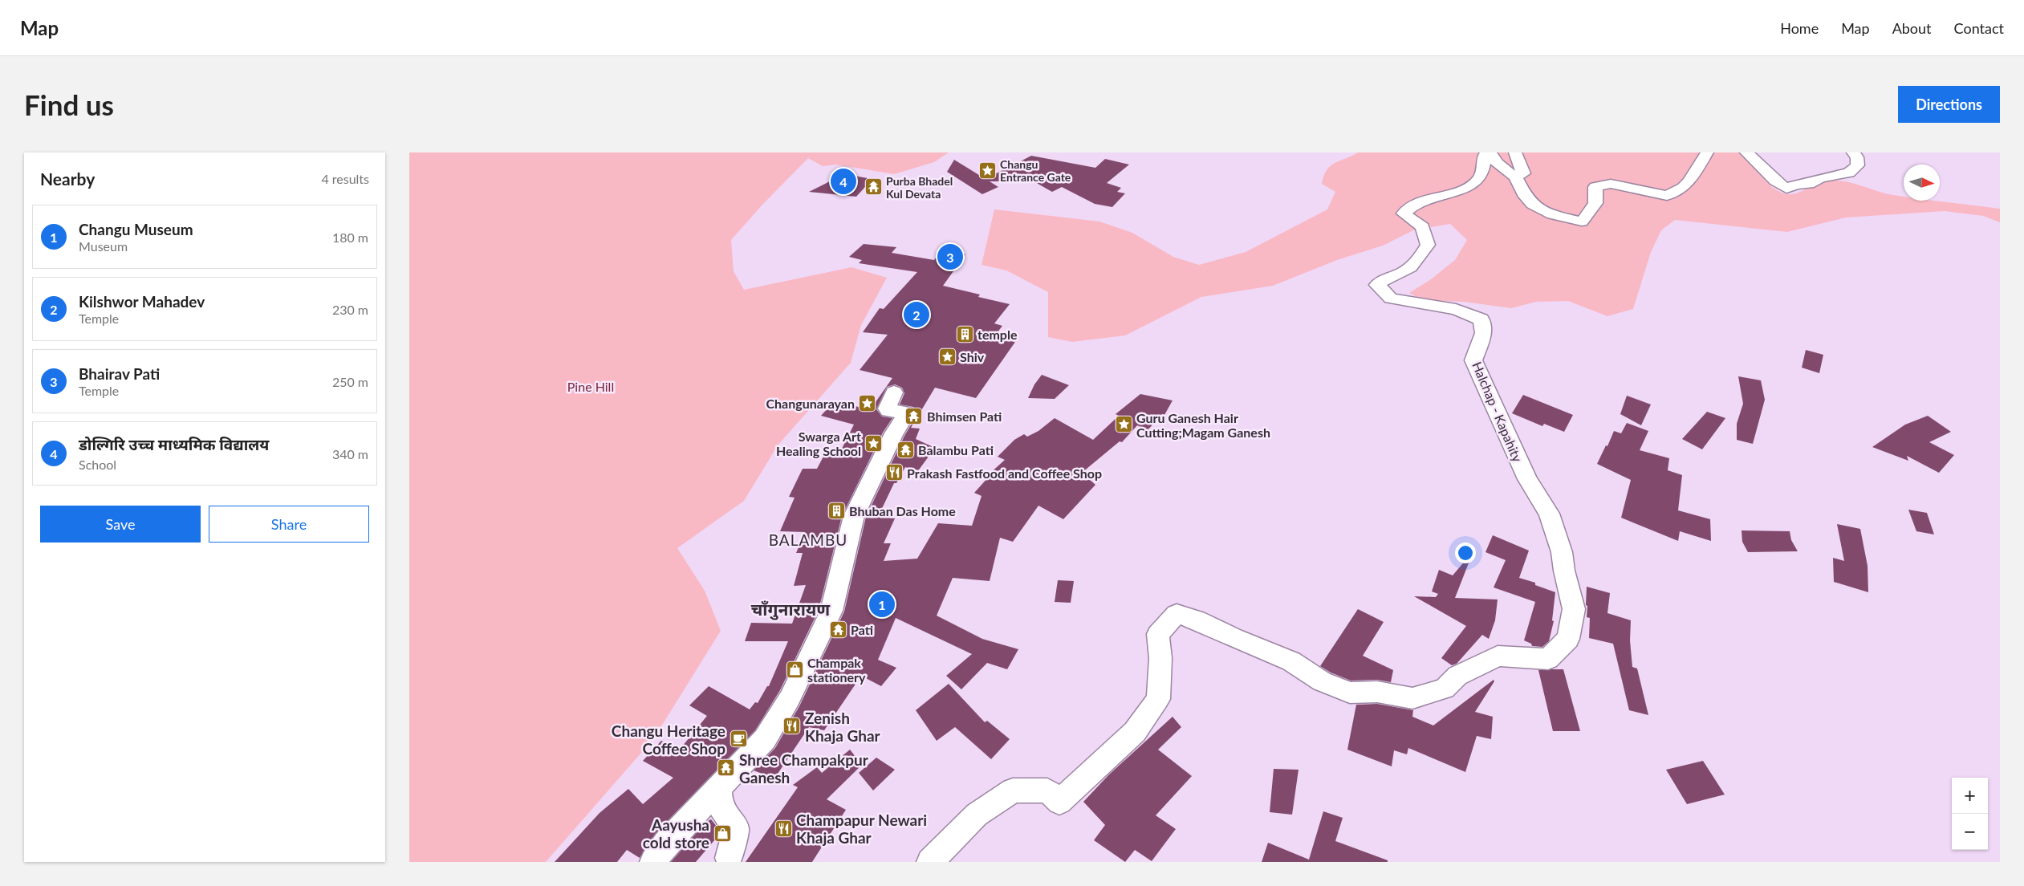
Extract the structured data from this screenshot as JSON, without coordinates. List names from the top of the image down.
{
  "streets": {
    "street": ["Halchap - Kapahity"]
  },
  "districts": ["BALAMBU", "चाँगुनारायण"],
  "parks": ["Pine Hill"],
  "places": {
    "place": [
      "Changu Entrance Gate",
      "Shiv",
      "Changunarayan",
      "Guru Ganesh Hair Cutting;Magam Ganesh",
      "Swarga Art Healing School"
    ],
    "temple": [
      "Purba Bhadel Kul Devata",
      "Bhimsen Pati",
      "Balambu Pati",
      "Pati",
      "Shree Champakpur Ganesh"
    ],
    "building": ["temple", "Bhuban Das Home"],
    "restaurant": ["Prakash Fastfood and Coffee Shop", "Zenish Khaja Ghar", "Champapur Newari Khaja Ghar"],
    "shop": ["Champak stationery", "Aayusha cold store"],
    "cafe": ["Changu Heritage Coffee Shop"]
  },
  "north": "right",
  "page": {
    "header": "Map",
    "nav": [
      "Home",
      "Map",
      "About",
      "Contact"
    ],
    "buttons": [
      "Directions",
      ["Save", "Share"]
    ],
    "title": "Find us",
    "heading": ["Nearby", "4 results"],
    "pins": [
      "4",
      "3",
      "2",
      "1"
    ],
    "list": [
      {
        "mark": "1",
        "name": "Changu Museum",
        "note": "Museum",
        "value": "180 m"
      },
      {
        "mark": "2",
        "name": "Kilshwor Mahadev",
        "note": "Temple",
        "value": "230 m"
      },
      {
        "mark": "3",
        "name": "Bhairav Pati",
        "note": "Temple",
        "value": "250 m"
      },
      {
        "mark": "4",
        "name": "डोल्गिरि उच्च माध्यमिक विद्यालय",
        "note": "School",
        "value": "340 m"
      }
    ],
    "map_buttons": ["+", "−"]
  }
}
